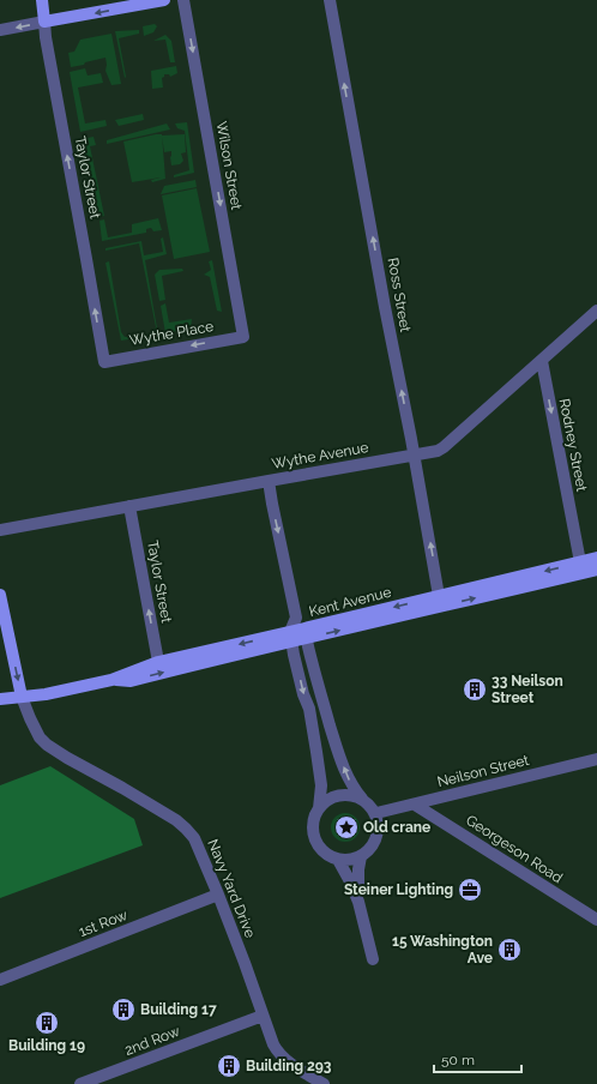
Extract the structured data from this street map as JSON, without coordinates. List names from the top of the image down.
{
  "streets": {
    "main road": ["Taylor Street", "Kent Avenue"],
    "street": [
      "Wilson Street",
      "Ross Street",
      "Wythe Place",
      "Rodney Street",
      "Wythe Avenue",
      "Neilson Street",
      "Georgeson Road",
      "Navy Yard Drive",
      "1st Row",
      "2nd Row"
    ]
  },
  "crossings": [
    ["Wilson Street", "Wythe Place"],
    ["Taylor Street", "Wythe Place"],
    ["Taylor Street", "Wythe Avenue"],
    ["Taylor Street", "Kent Avenue"],
    ["Ross Street", "Wythe Avenue"],
    ["Ross Street", "Kent Avenue"],
    ["Rodney Street", "Wythe Avenue"],
    ["Rodney Street", "Kent Avenue"],
    ["Kent Avenue", "Navy Yard Drive"],
    ["Neilson Street", "Georgeson Road"],
    ["Navy Yard Drive", "1st Row"],
    ["Navy Yard Drive", "2nd Row"]
  ],
  "one_way": [
    "Wilson Street",
    "Taylor Street",
    "Ross Street",
    "Wythe Place",
    "Rodney Street"
  ],
  "places": {
    "building": [
      "33 Neilson Street",
      "15 Washington Ave",
      "Building 17",
      "Building 19",
      "Building 293"
    ],
    "place": ["Old crane"],
    "office": ["Steiner Lighting"]
  },
  "scale_bar": "50 m"
}
